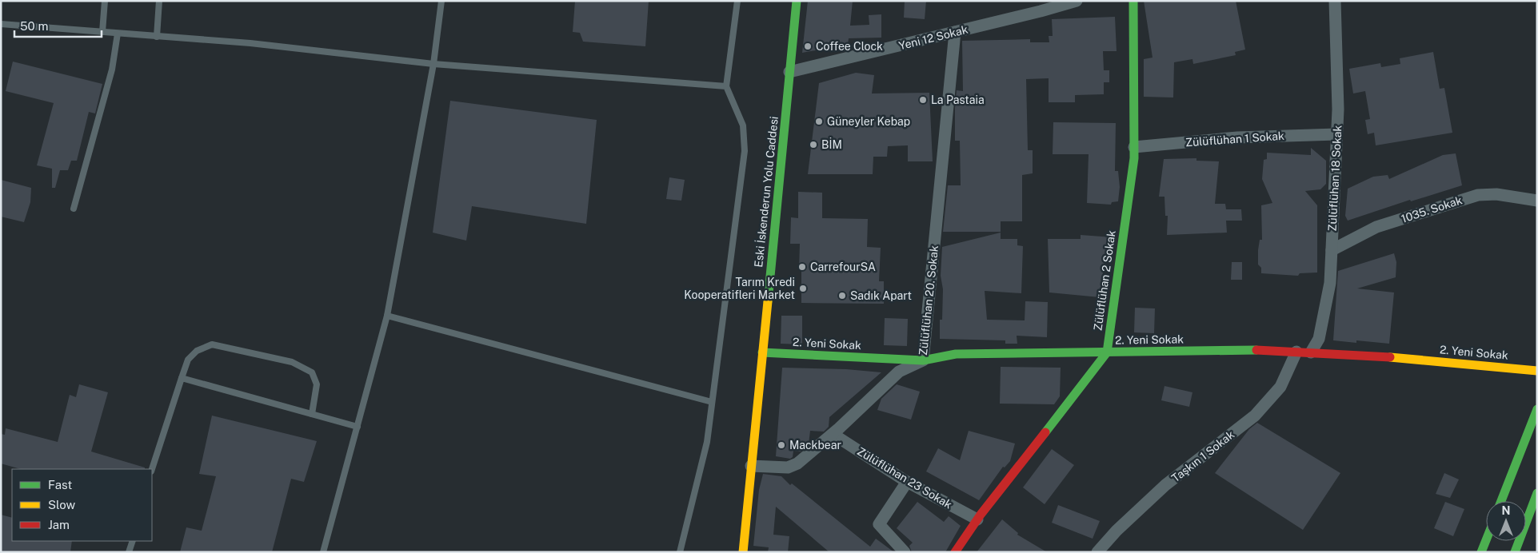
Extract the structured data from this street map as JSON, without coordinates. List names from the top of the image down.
{
  "streets": {
    "main road": ["Eski İskenderun Yolu Caddesi", "Zülüflühan 2 Sokak", "2. Yeni Sokak"],
    "street": [
      "Yeni 12 Sokak",
      "Zülüflühan 1 Sokak",
      "Zülüflühan 18 Sokak",
      "1035. Sokak",
      "Zülüflühan 20. Sokak",
      "Taşkın 1 Sokak",
      "Zülüflühan 23 Sokak"
    ]
  },
  "crossings": [
    ["Yeni 12 Sokak", "Eski İskenderun Yolu Caddesi"],
    ["Yeni 12 Sokak", "Zülüflühan 20. Sokak"],
    ["Zülüflühan 1 Sokak", "Zülüflühan 18 Sokak"],
    ["Zülüflühan 1 Sokak", "Zülüflühan 2 Sokak"],
    ["Zülüflühan 18 Sokak", "1035. Sokak"],
    ["Zülüflühan 18 Sokak", "2. Yeni Sokak"],
    ["Eski İskenderun Yolu Caddesi", "Zülüflühan 20. Sokak"],
    ["Eski İskenderun Yolu Caddesi", "2. Yeni Sokak"],
    ["Zülüflühan 2 Sokak", "2. Yeni Sokak"],
    ["Zülüflühan 2 Sokak", "Zülüflühan 23 Sokak"],
    ["Zülüflühan 20. Sokak", "2. Yeni Sokak"],
    ["Zülüflühan 20. Sokak", "Zülüflühan 23 Sokak"],
    ["2. Yeni Sokak", "Taşkın 1 Sokak"]
  ],
  "places": [
    "Coffee Clock",
    "La Pastaia",
    "Güneyler Kebap",
    "BİM",
    "CarrefourSA",
    "Tarım Kredi Kooperatifleri Market",
    "Sadık Apart",
    "Mackbear"
  ],
  "legend": ["Fast", "Slow", "Jam"],
  "scale_bar": "50 m",
  "north": "top"
}
